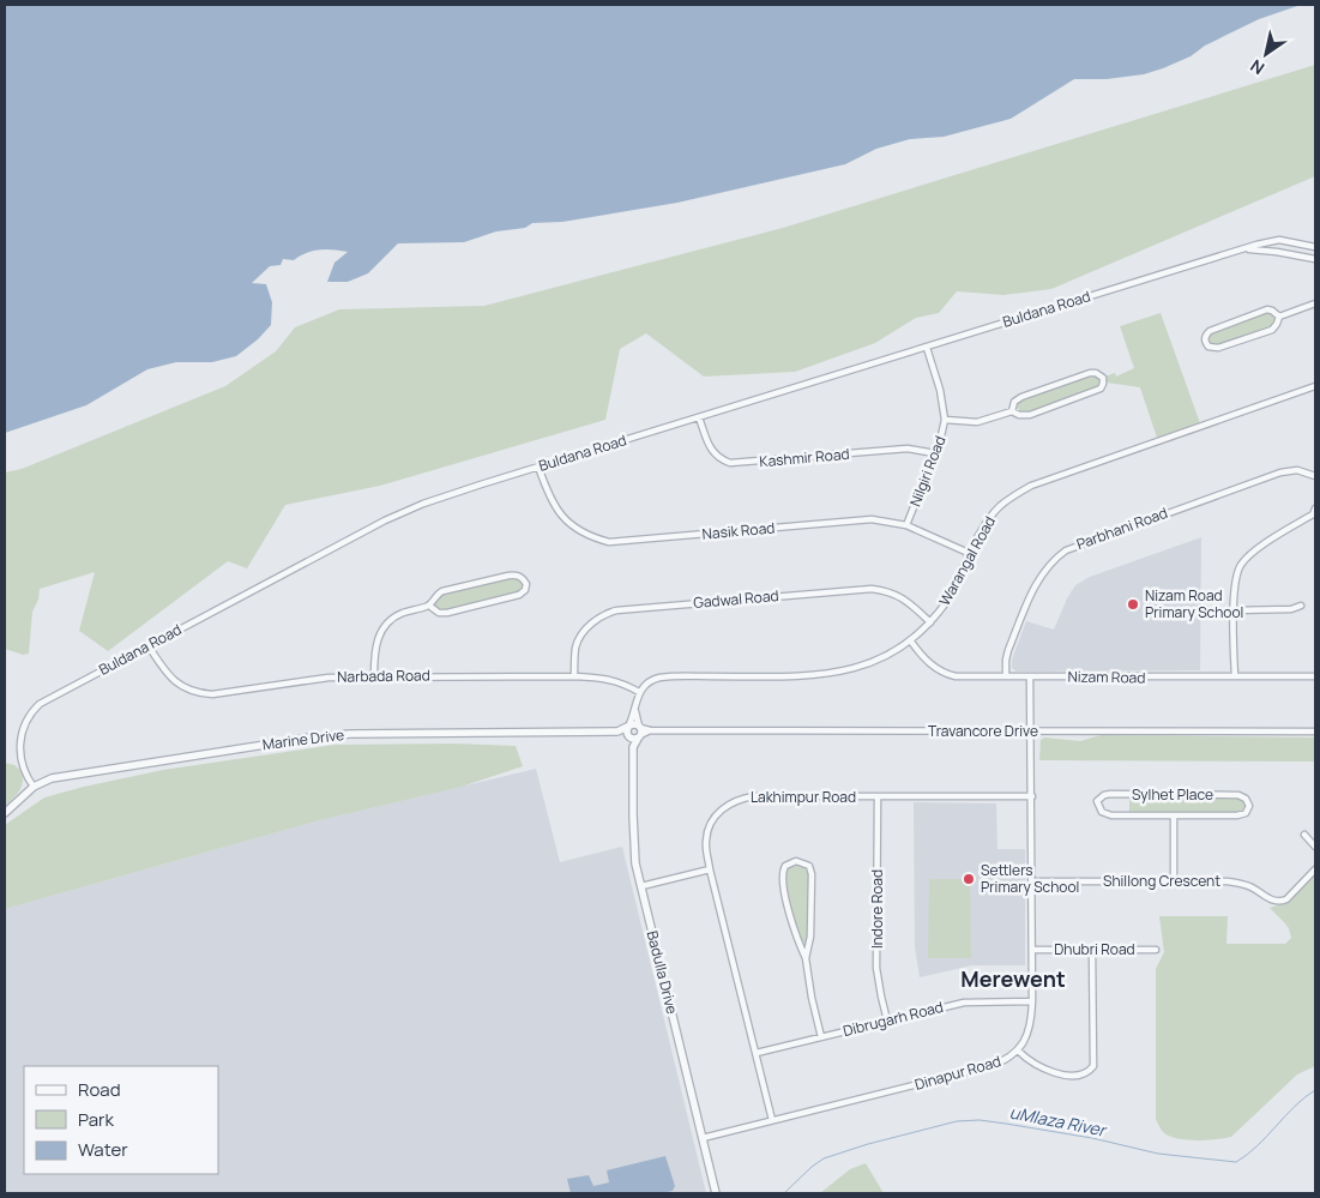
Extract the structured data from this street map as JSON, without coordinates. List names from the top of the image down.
{
  "streets": {
    "street": [
      "Buldana Road",
      "Kashmir Road",
      "Nilgiri Road",
      "Parbhani Road",
      "Nasik Road",
      "Warangal Road",
      "Gadwal Road",
      "Narbada Road",
      "Nizam Road",
      "Travancore Drive",
      "Marine Drive",
      "Sylhet Place",
      "Lakhimpur Road",
      "Shillong Crescent",
      "Indore Road",
      "Dhubri Road",
      "Badulla Drive",
      "Dibrugarh Road",
      "Dinapur Road"
    ]
  },
  "crossings": [
    ["Buldana Road", "Kashmir Road"],
    ["Buldana Road", "Nilgiri Road"],
    ["Buldana Road", "Nasik Road"],
    ["Buldana Road", "Narbada Road"],
    ["Buldana Road", "Marine Drive"],
    ["Kashmir Road", "Nilgiri Road"],
    ["Nilgiri Road", "Nasik Road"],
    ["Parbhani Road", "Nizam Road"],
    ["Nasik Road", "Warangal Road"],
    ["Warangal Road", "Gadwal Road"],
    ["Warangal Road", "Narbada Road"],
    ["Warangal Road", "Nizam Road"],
    ["Gadwal Road", "Narbada Road"],
    ["Nizam Road", "Dinapur Road"],
    ["Travancore Drive", "Badulla Drive"],
    ["Travancore Drive", "Dinapur Road"],
    ["Marine Drive", "Badulla Drive"],
    ["Sylhet Place", "Shillong Crescent"],
    ["Lakhimpur Road", "Indore Road"],
    ["Lakhimpur Road", "Dibrugarh Road"],
    ["Lakhimpur Road", "Dinapur Road"],
    ["Shillong Crescent", "Dinapur Road"],
    ["Indore Road", "Dibrugarh Road"],
    ["Dhubri Road", "Dinapur Road"],
    ["Badulla Drive", "Dinapur Road"],
    ["Dibrugarh Road", "Dinapur Road"]
  ],
  "districts": ["Merewent"],
  "water": ["uMlaza River"],
  "places": ["Nizam Road Primary School", "Settlers Primary School"],
  "legend": ["Road", "Park", "Water"],
  "north": "bottom left"
}
